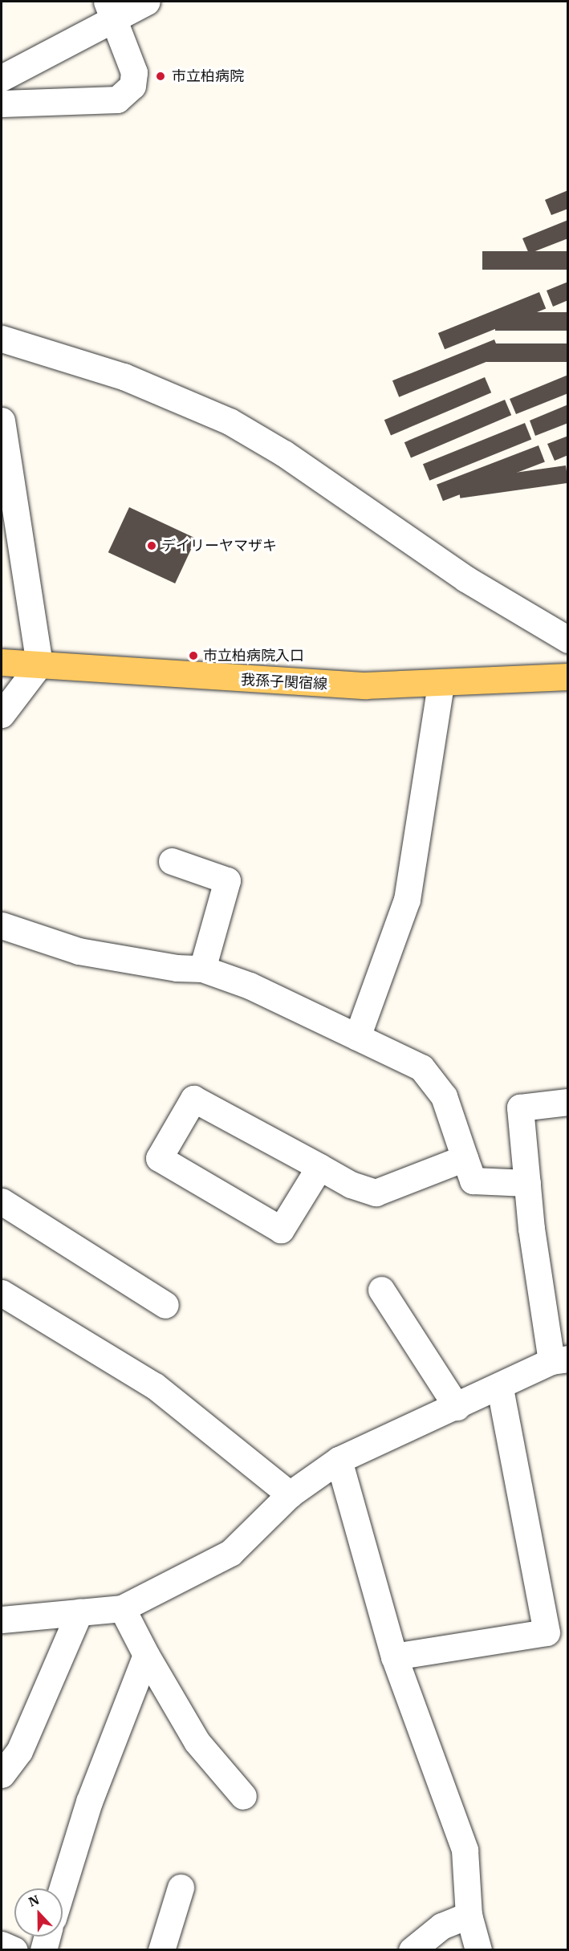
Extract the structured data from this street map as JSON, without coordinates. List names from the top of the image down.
{
  "streets": {
    "main road": ["我孫子関宿線"]
  },
  "places": ["市立柏病院", "デイリーヤマザキ", "市立柏病院入口"],
  "north": "top"
}
